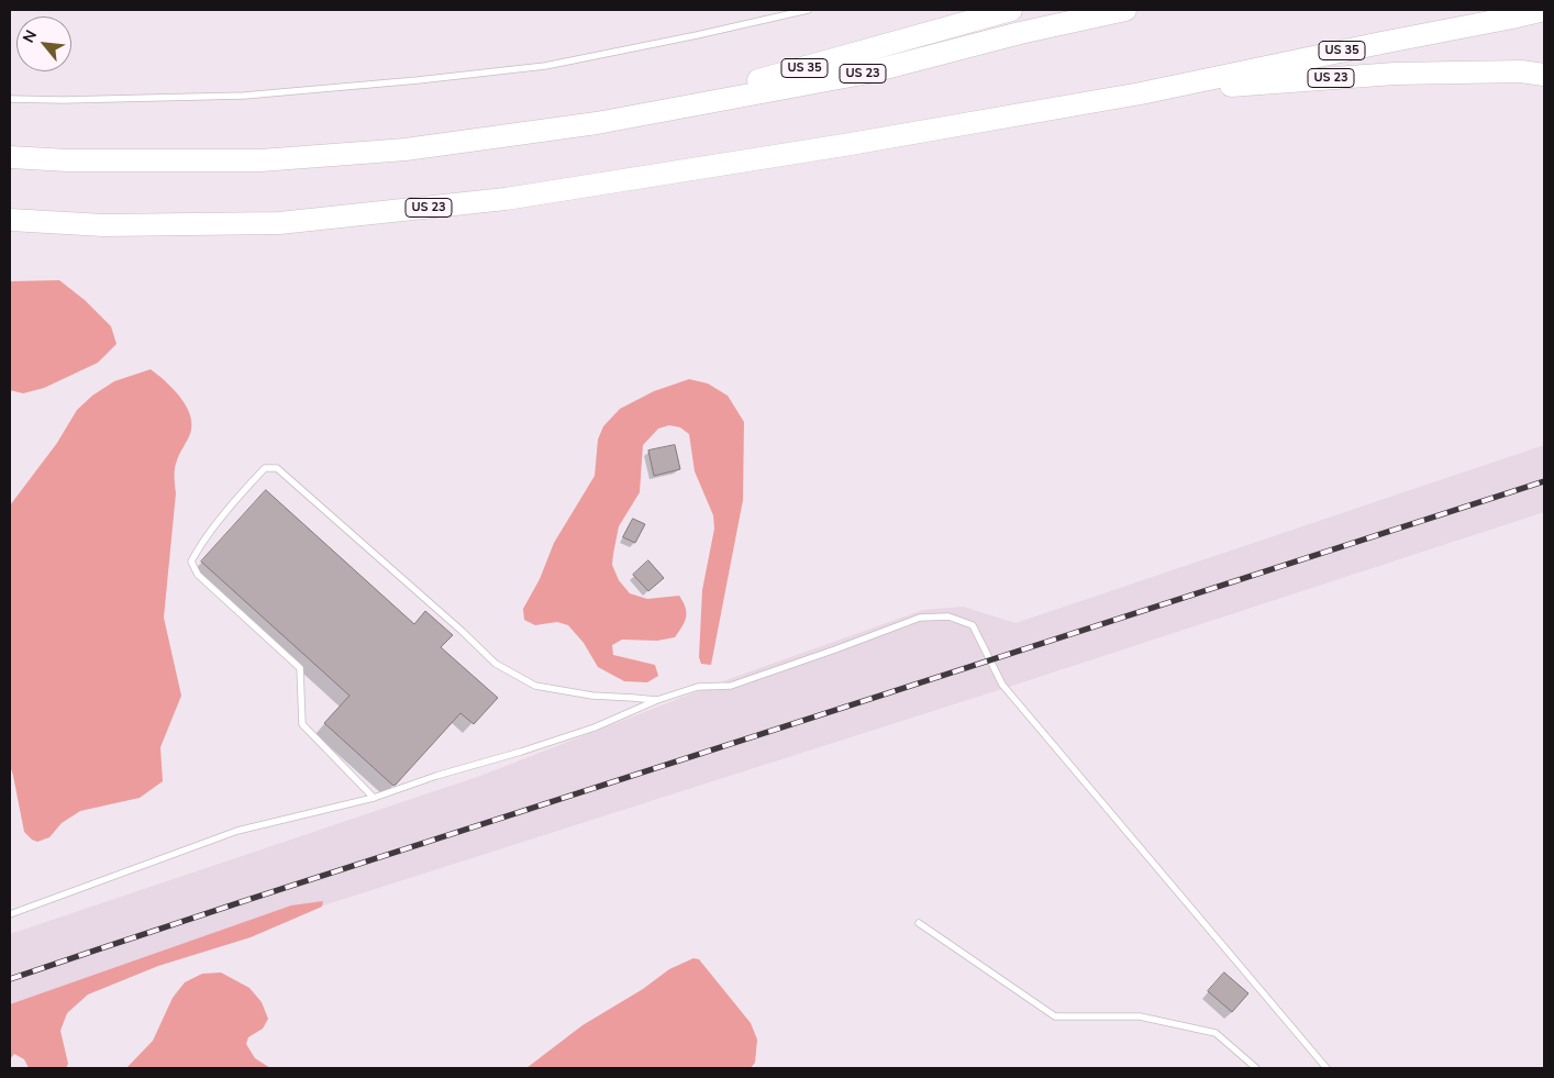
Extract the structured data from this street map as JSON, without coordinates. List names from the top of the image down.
{
  "streets": {
    "highway": ["US 35", "US 23"]
  },
  "crossings": [
    ["US 35", "US 23"]
  ],
  "north": "top left"
}
